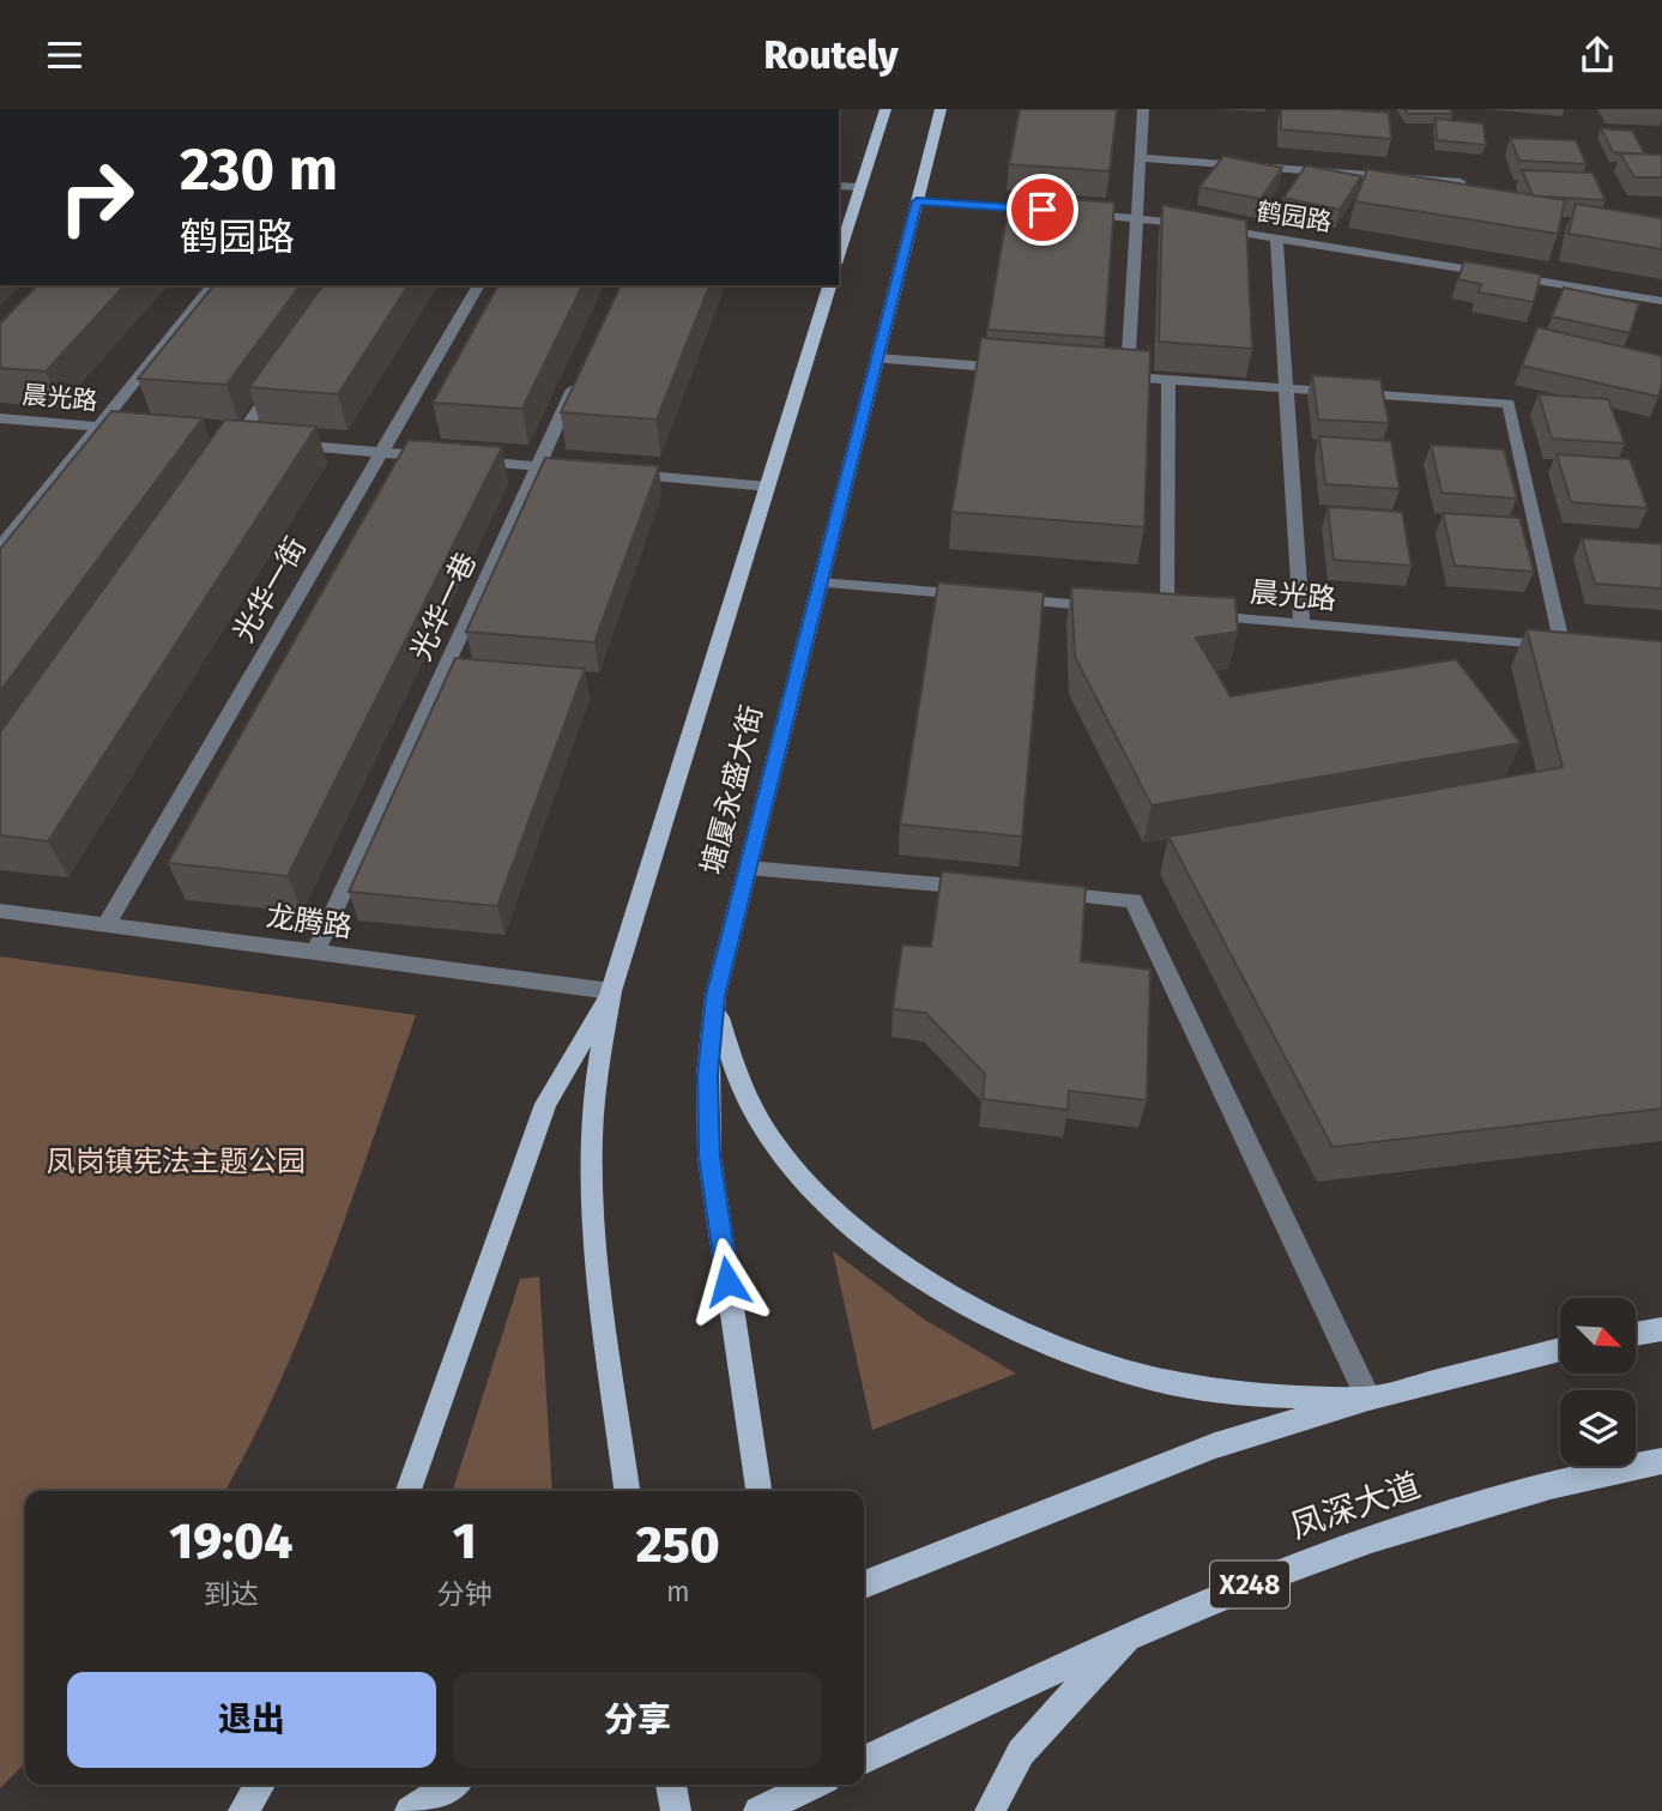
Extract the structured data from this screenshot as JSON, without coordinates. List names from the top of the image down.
{
  "streets": {
    "main road": ["塘厦永盛大街", "凤深大道", "X248"],
    "street": [
      "鹤园路",
      "晨光路",
      "光华一街",
      "光华一巷",
      "龙腾路"
    ]
  },
  "crossings": [
    ["光华一街", "龙腾路"],
    ["光华一巷", "龙腾路"],
    ["塘厦永盛大街", "龙腾路"]
  ],
  "parks": ["凤岗镇宪法主题公园"],
  "north": "bottom right",
  "page": {
    "header": "Routely",
    "turn": ["230 m", "鹤园路"],
    "eta": [
      "19:04",
      "到达",
      "1",
      "分钟",
      "250",
      "m"
    ],
    "buttons": ["退出", "分享"]
  }
}
